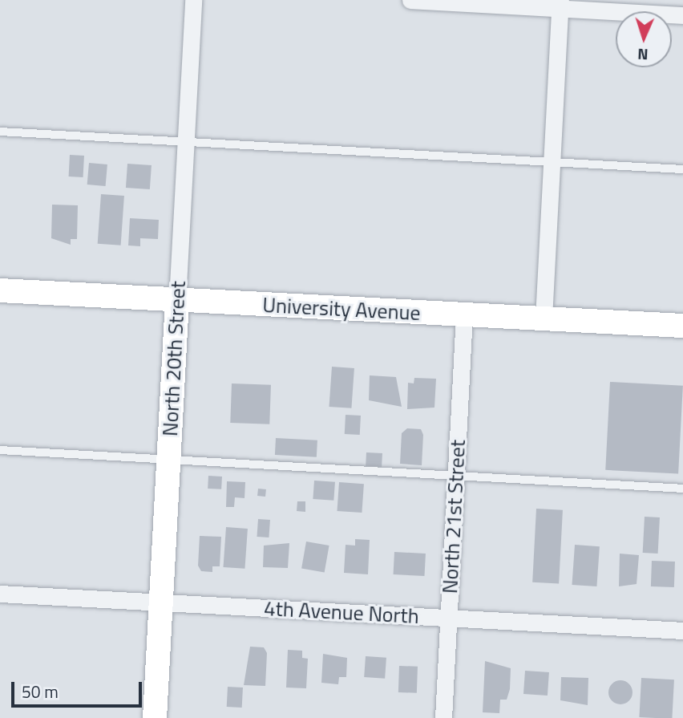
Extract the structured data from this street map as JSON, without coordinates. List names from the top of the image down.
{
  "streets": {
    "street": [
      "University Avenue",
      "North 20th Street",
      "North 21st Street",
      "4th Avenue North"
    ]
  },
  "crossings": [
    ["University Avenue", "North 20th Street"],
    ["University Avenue", "North 21st Street"],
    ["North 20th Street", "4th Avenue North"],
    ["North 21st Street", "4th Avenue North"]
  ],
  "scale_bar": "50 m",
  "north": "bottom"
}
